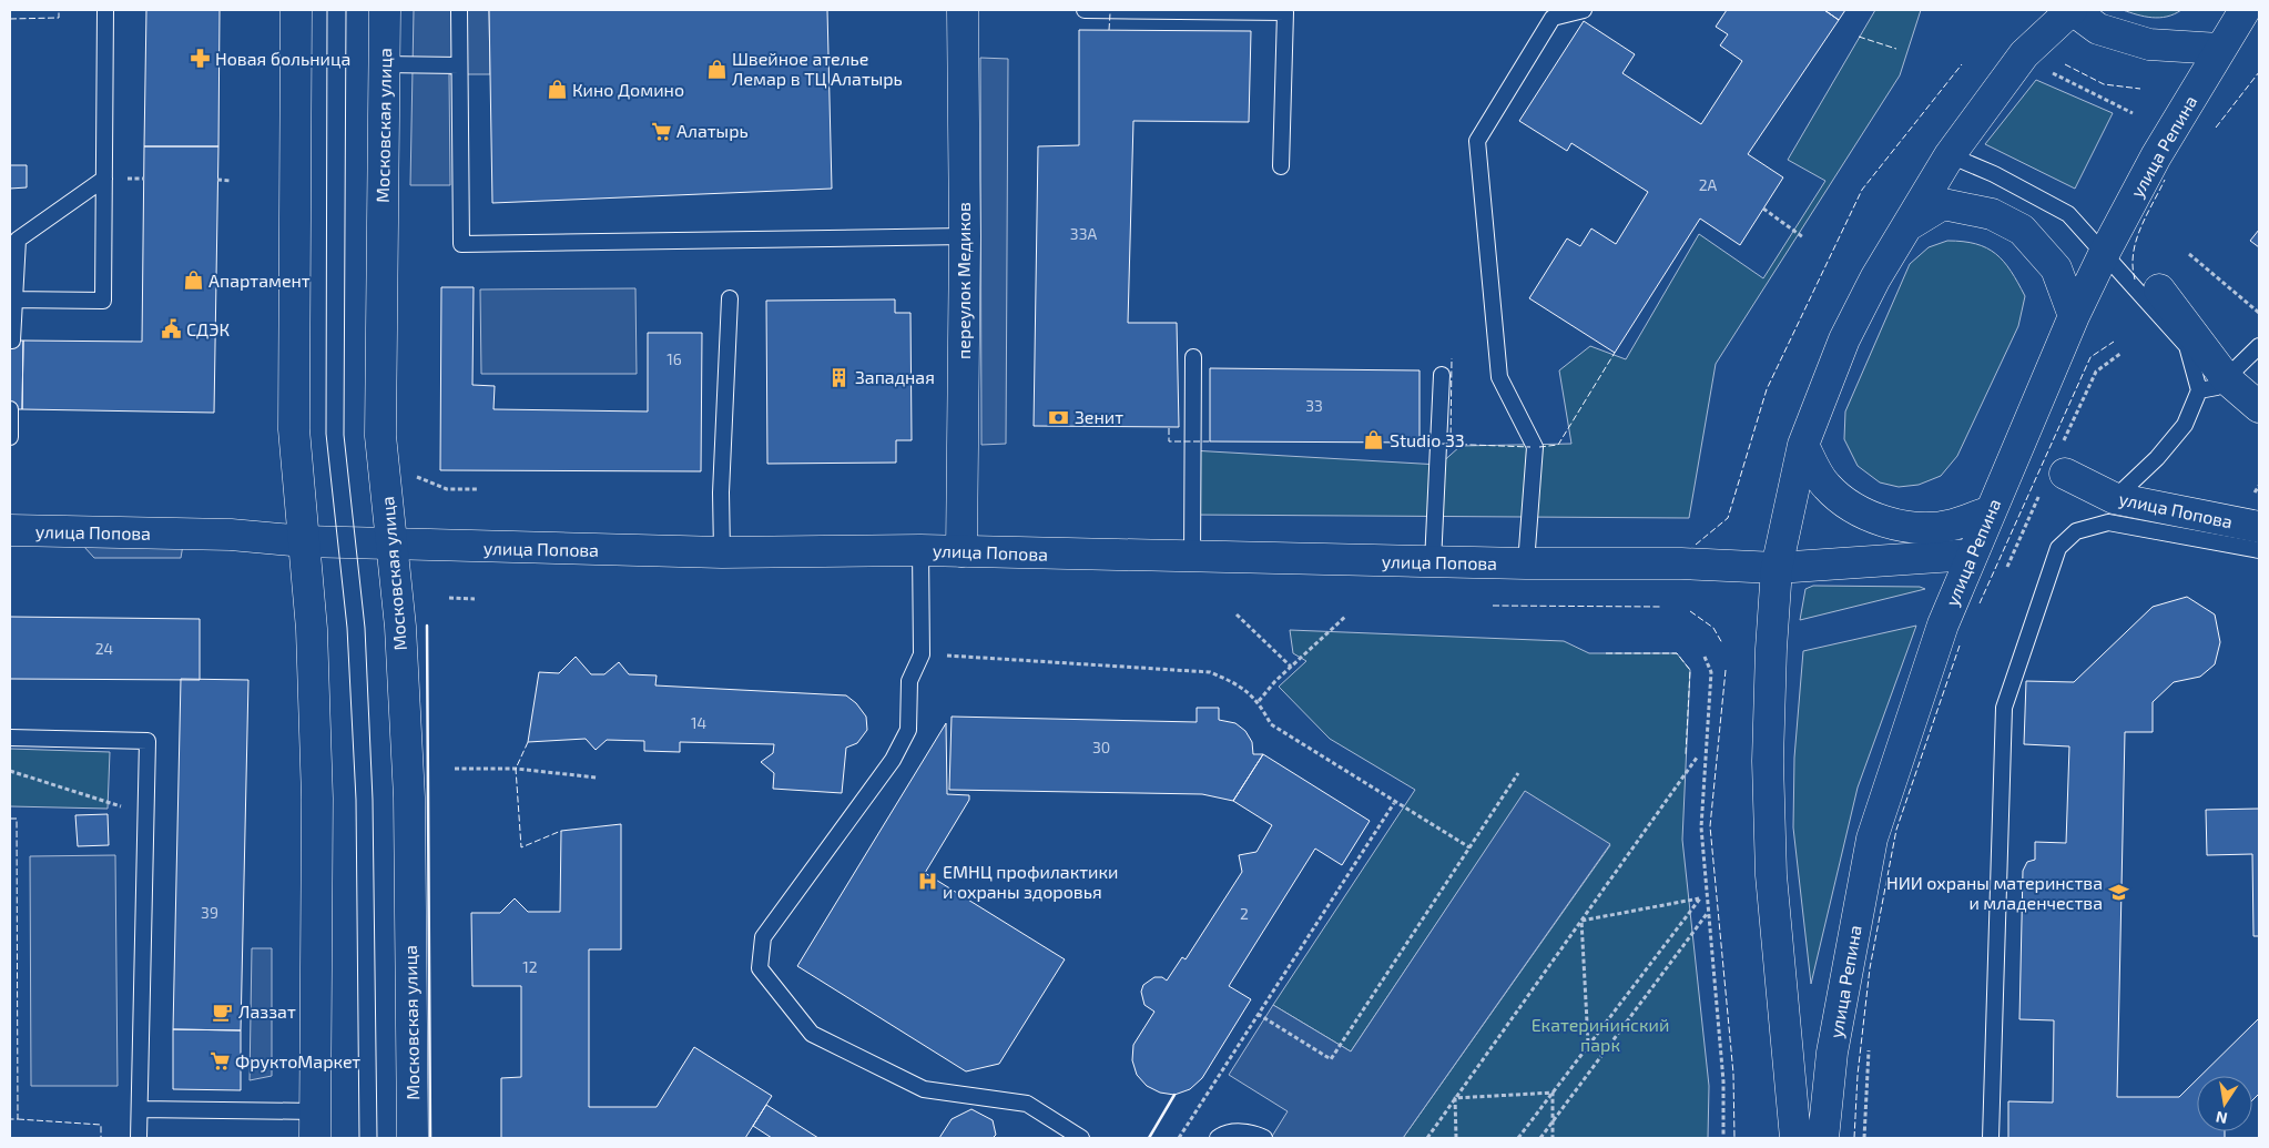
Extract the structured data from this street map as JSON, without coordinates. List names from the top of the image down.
{
  "streets": {
    "main road": [
      "Московская улица",
      "улица Репина",
      "переулок Медиков",
      "улица Попова"
    ]
  },
  "crossings": [
    ["Московская улица", "улица Попова"],
    ["улица Репина", "улица Попова"],
    ["переулок Медиков", "улица Попова"]
  ],
  "parks": ["Екатерининский парк"],
  "places": {
    "pharmacy": ["Новая больница"],
    "shop": [
      "Швейное ателье Лемар в ТЦ Алатырь",
      "Кино Домино",
      "Апартамент",
      "Studio 33"
    ],
    "supermarket": ["Алатырь", "ФруктоМаркет"],
    "public building": ["СДЭК"],
    "building": ["Западная"],
    "bank": ["Зенит"],
    "hospital": ["ЕМНЦ профилактики и охраны здоровья"],
    "school or university": ["НИИ охраны материнства и младенчества"],
    "cafe": ["Лаззат"]
  },
  "house_numbers": [
    "2А",
    "33А",
    "16",
    "33",
    "24",
    "14",
    "30",
    "39",
    "2",
    "12"
  ],
  "north": "bottom"
}
